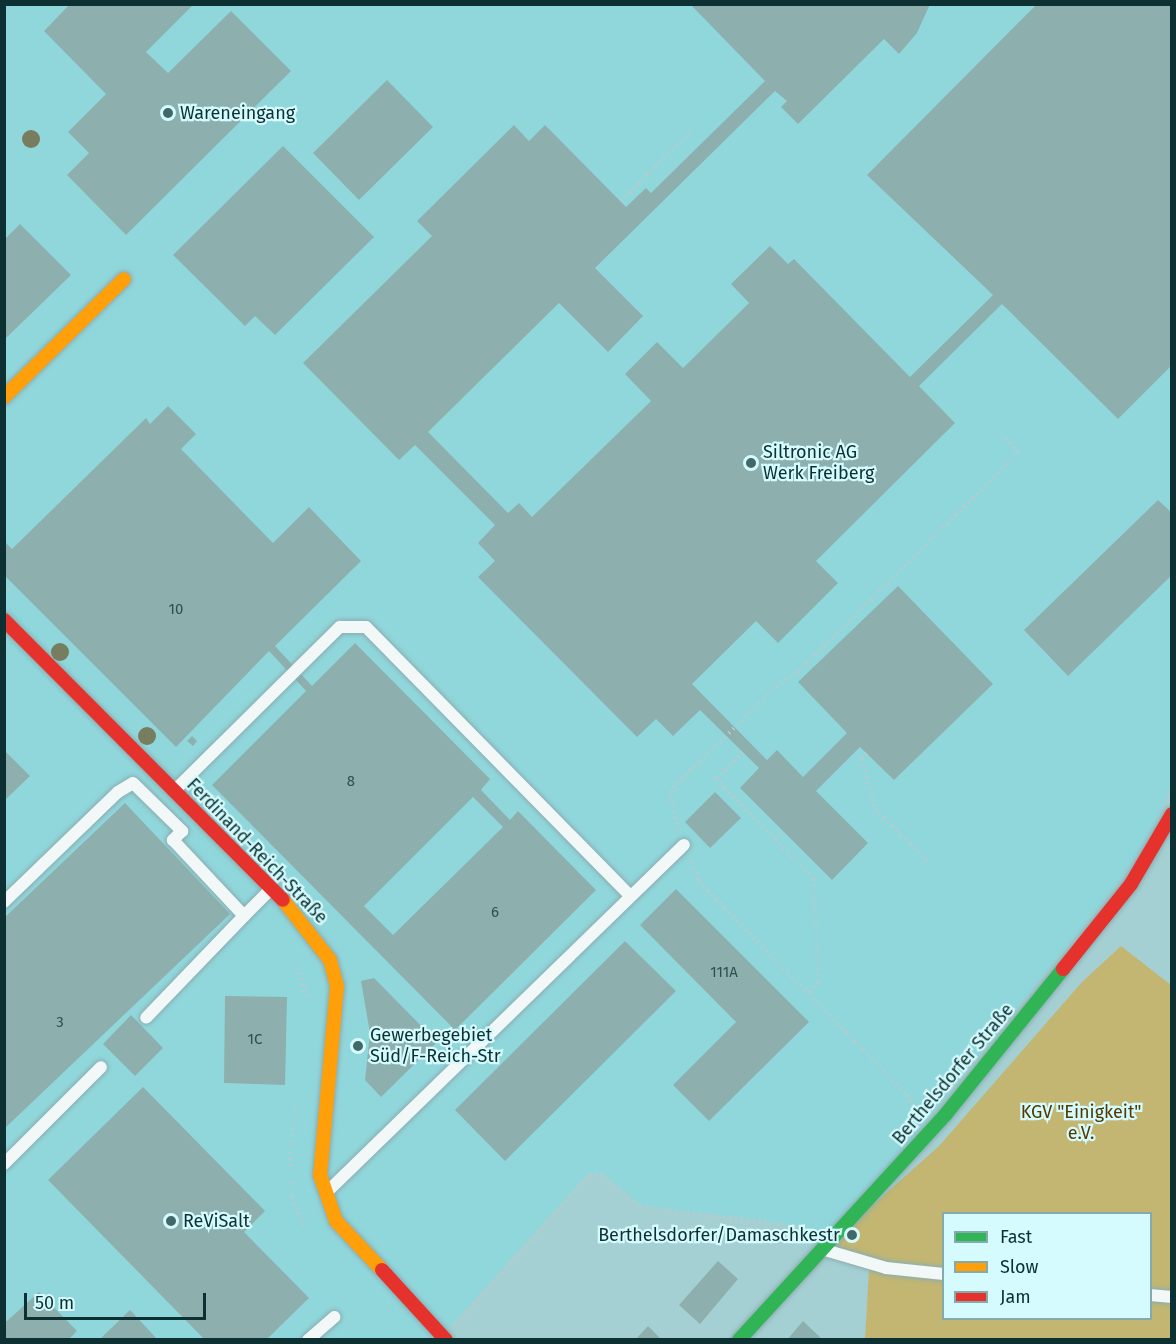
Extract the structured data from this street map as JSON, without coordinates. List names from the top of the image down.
{
  "streets": {
    "street": ["Ferdinand-Reich-Straße", "Berthelsdorfer Straße"]
  },
  "parks": ["KGV \"Einigkeit\" e.V."],
  "places": [
    "Wareneingang",
    "Siltronic AG Werk Freiberg",
    "Gewerbegebiet Süd/F-Reich-Str",
    "ReViSalt",
    "Berthelsdorfer/Damaschkestr"
  ],
  "house_numbers": [
    "10",
    "8",
    "6",
    "111A",
    "3",
    "1C"
  ],
  "legend": ["Fast", "Slow", "Jam"],
  "scale_bar": "50 m"
}
